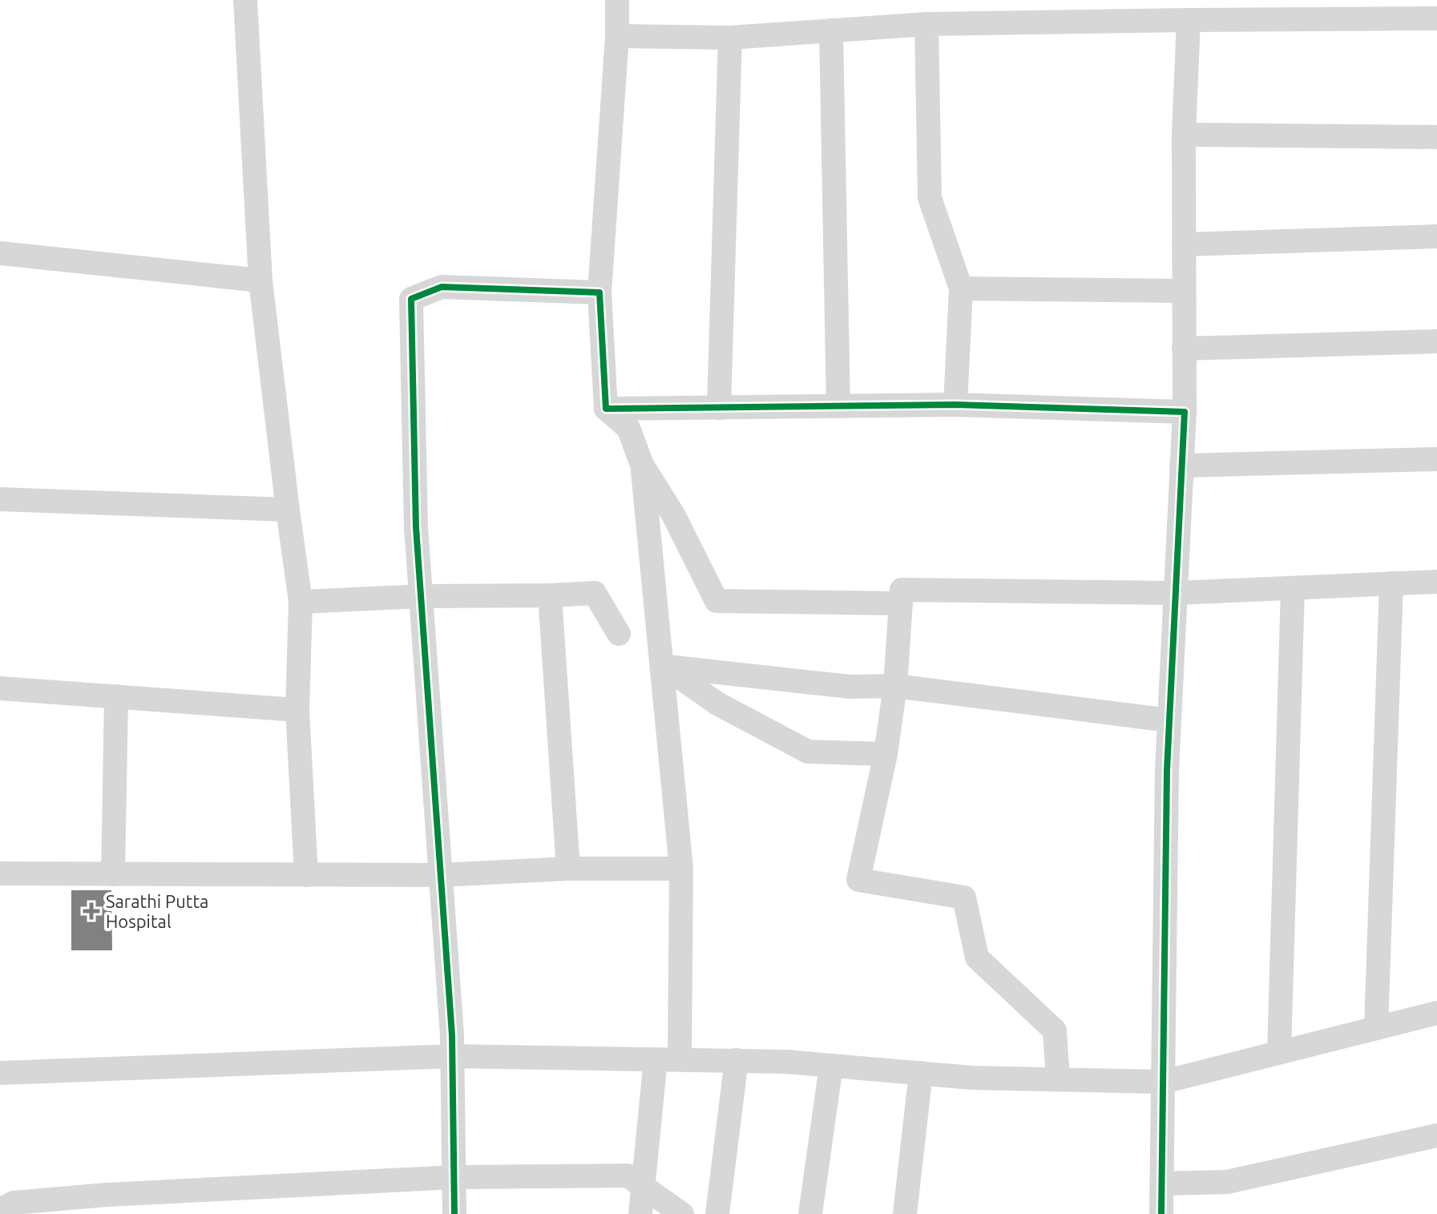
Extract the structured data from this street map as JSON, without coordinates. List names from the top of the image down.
{
  "places": {
    "health": ["Sarathi Putta Hospital"]
  }
}
